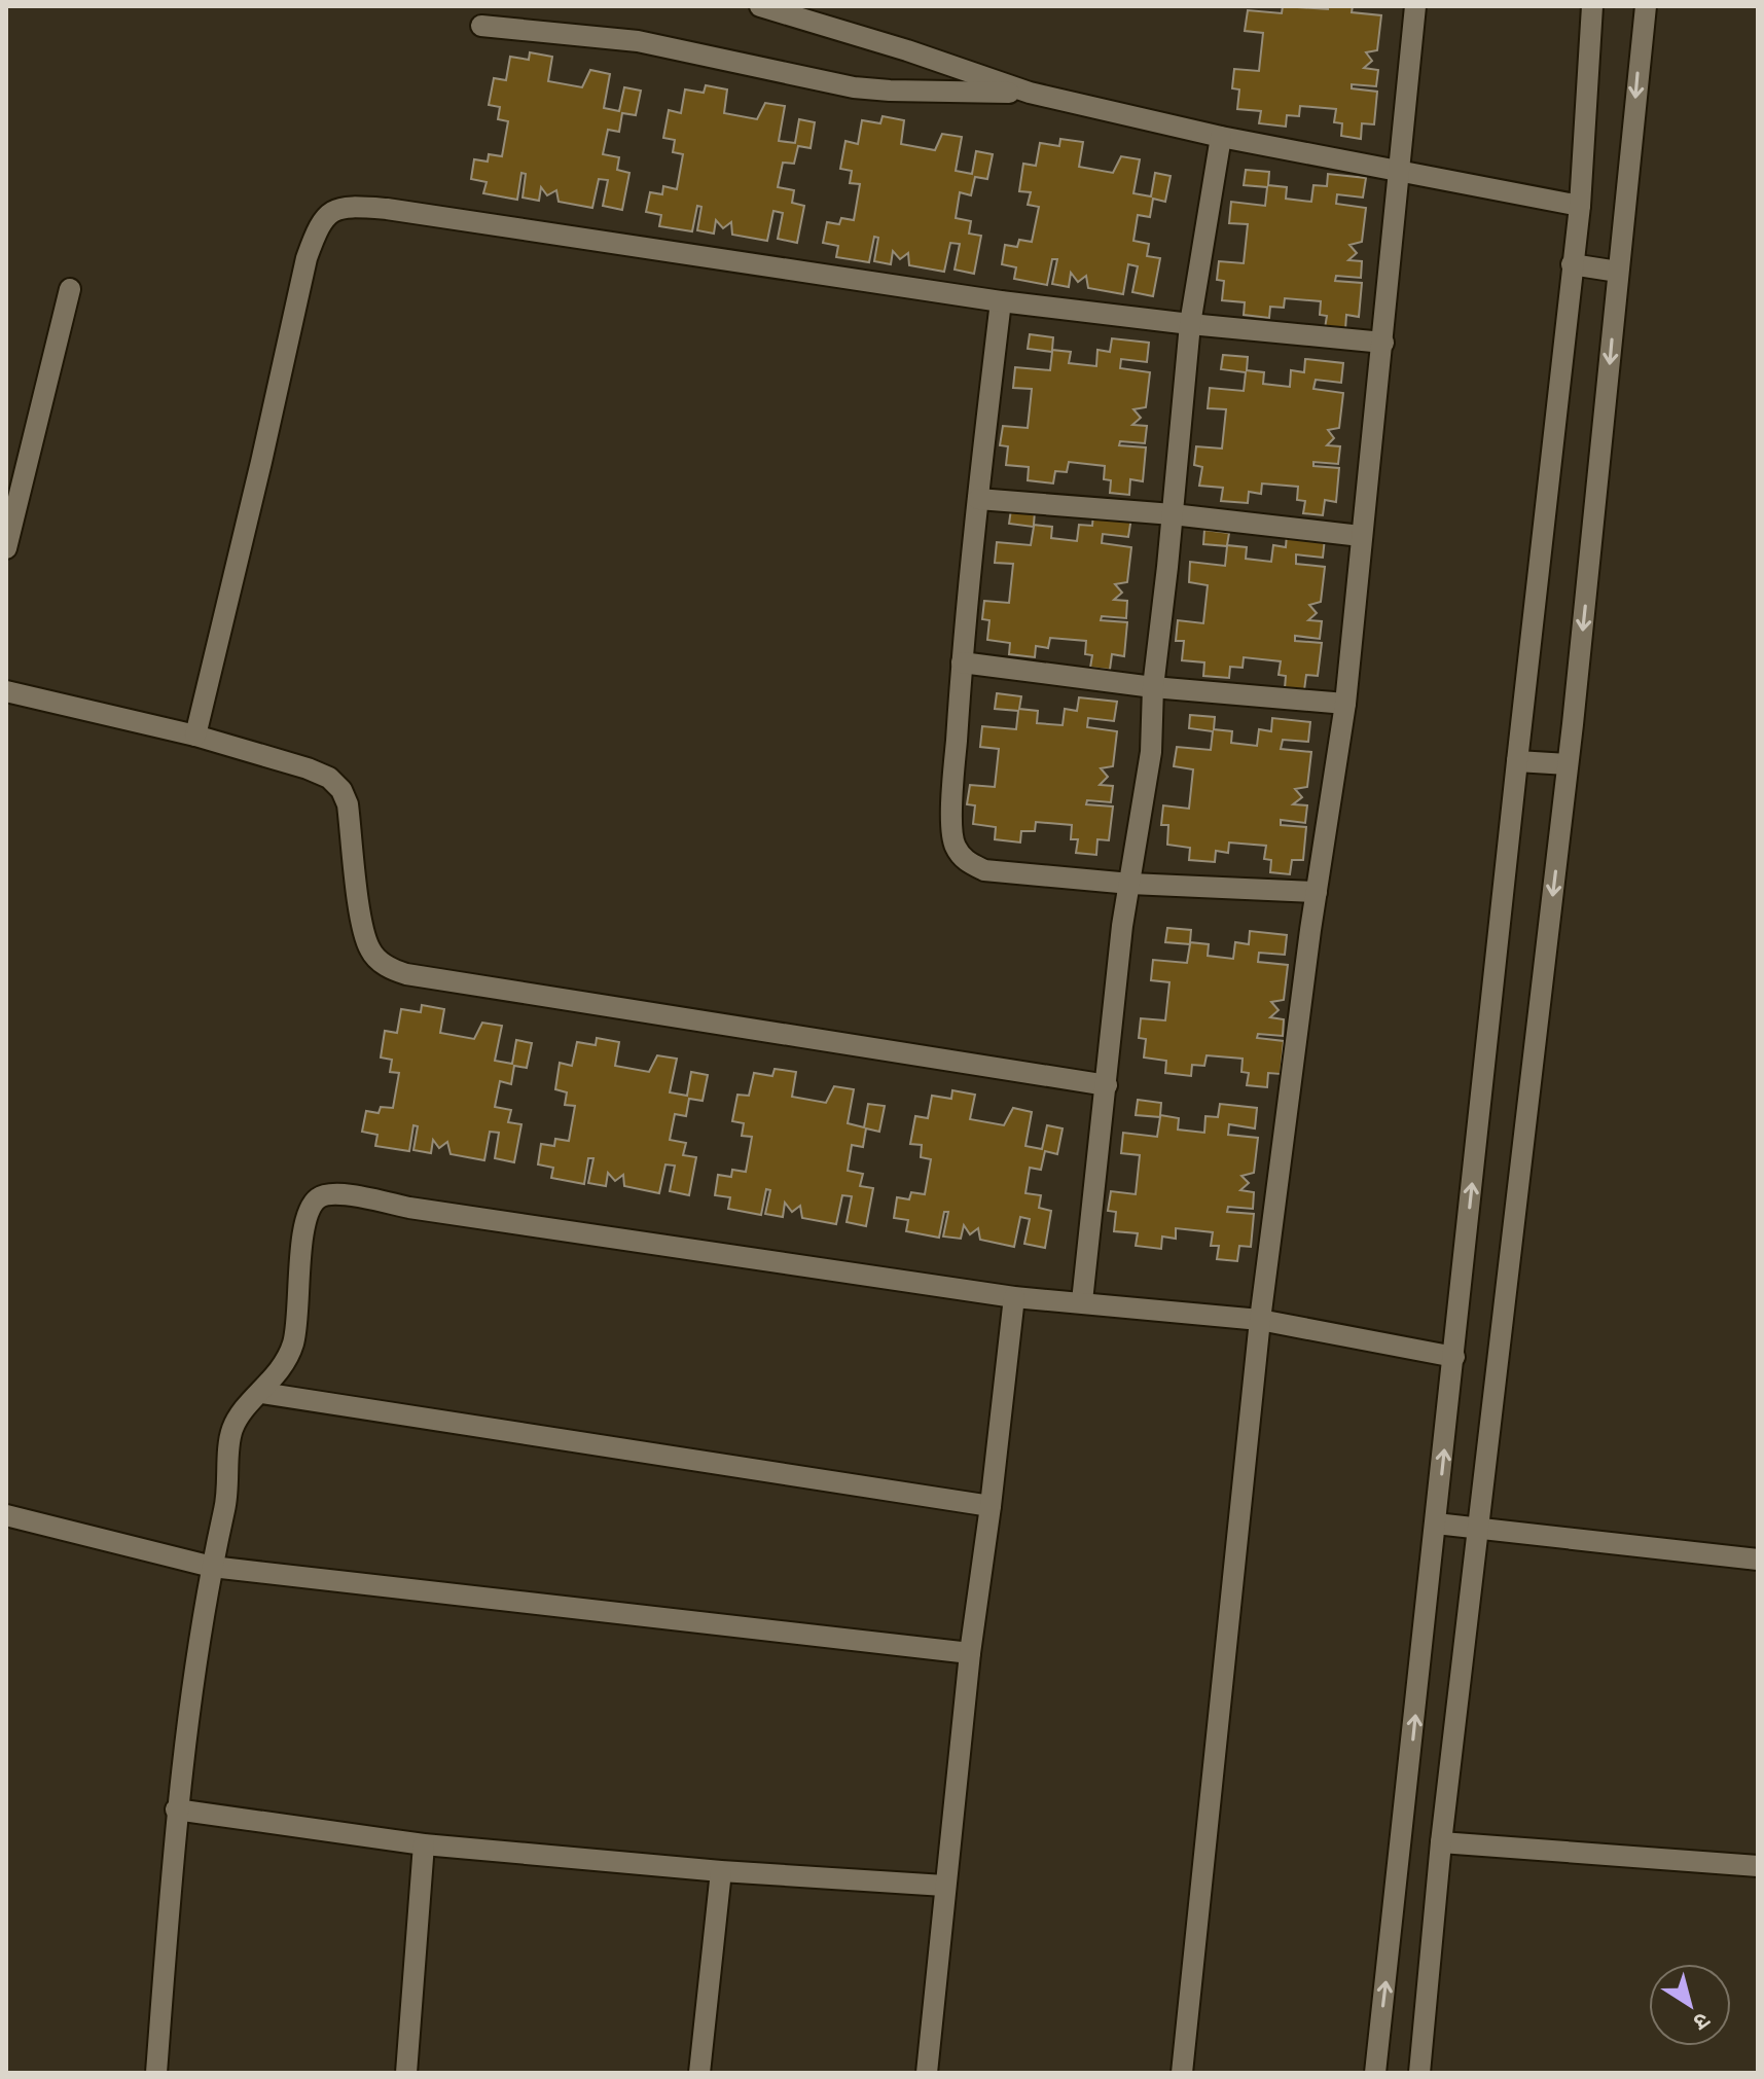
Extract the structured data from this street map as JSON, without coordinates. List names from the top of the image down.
{
  "north": "bottom right"
}
